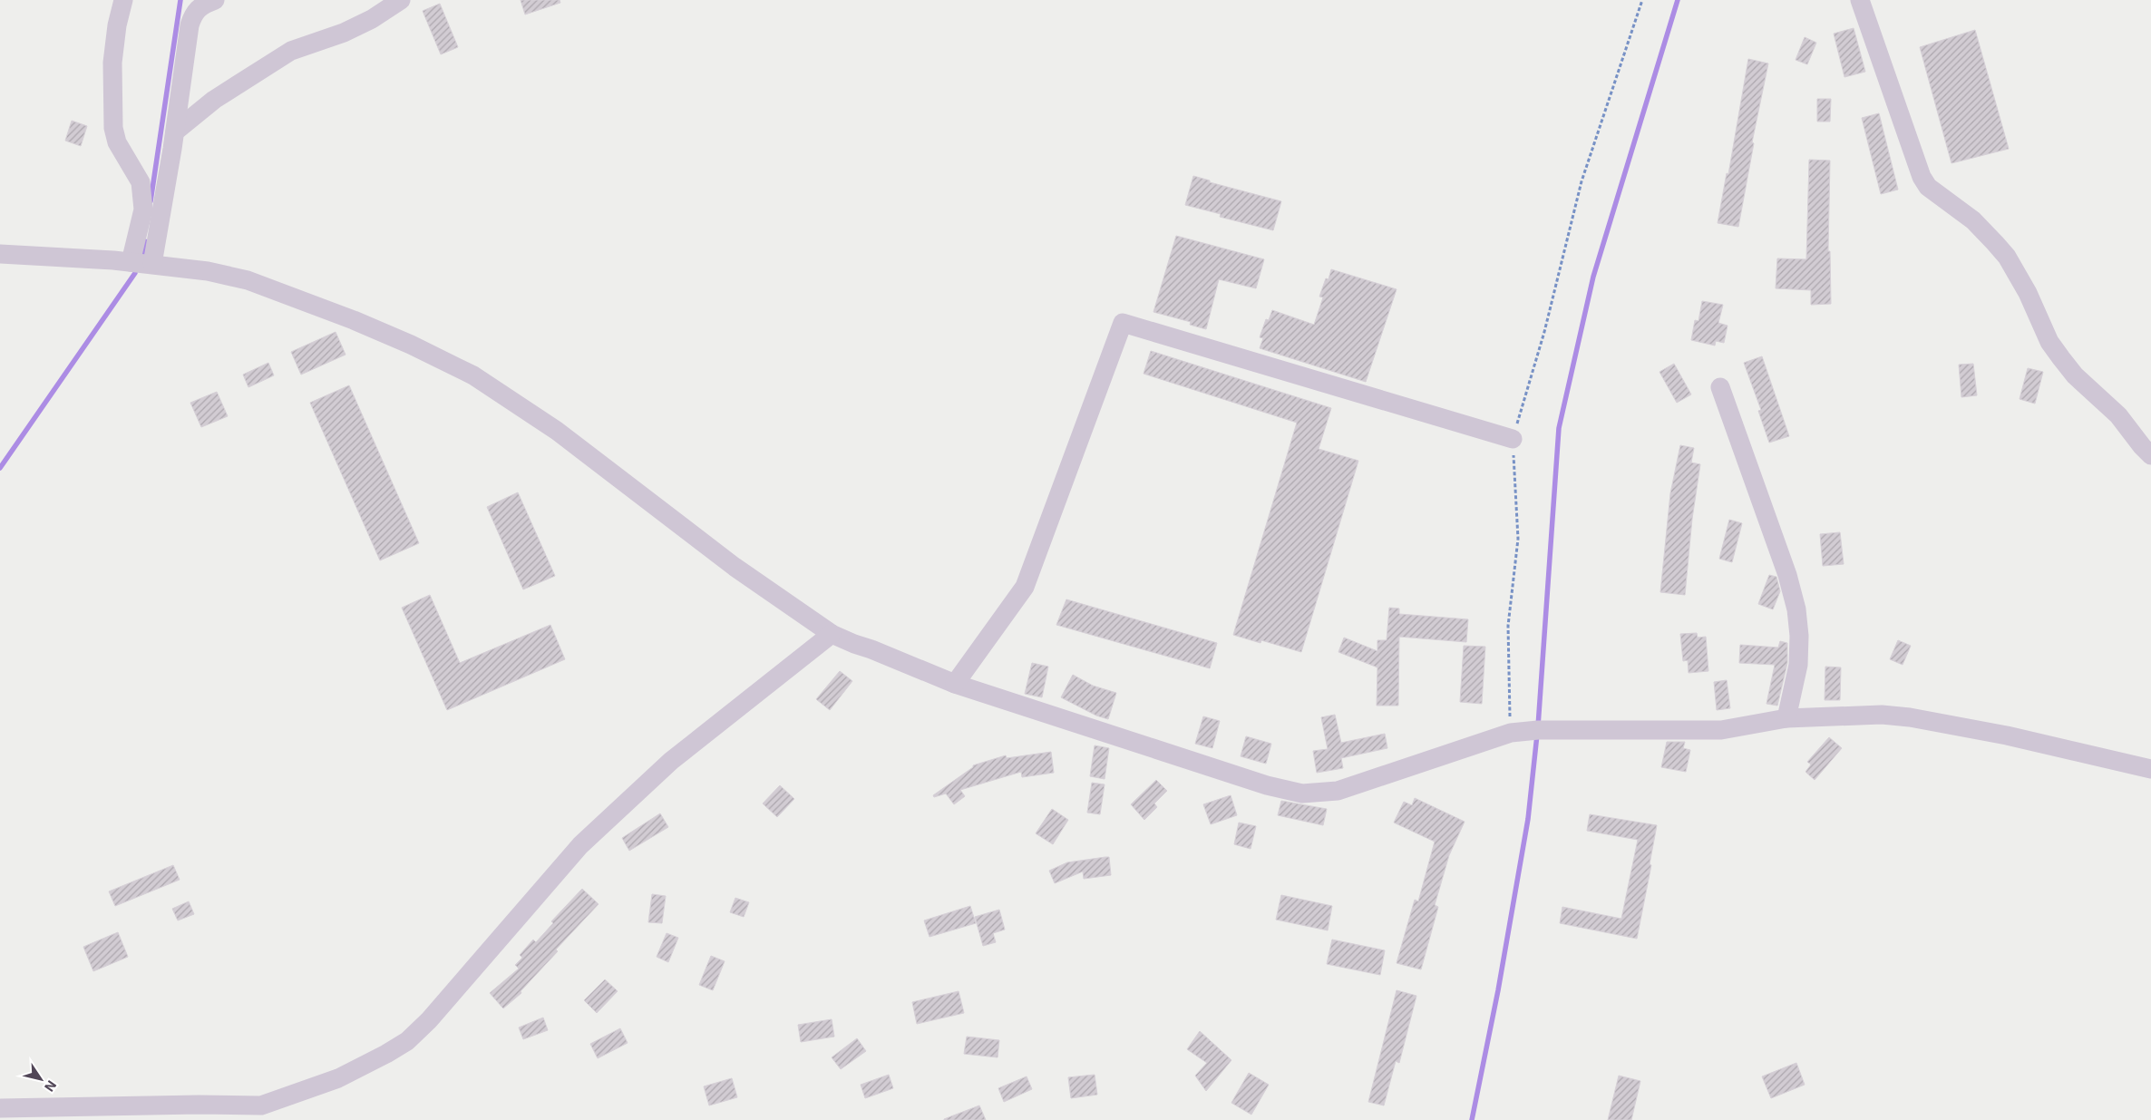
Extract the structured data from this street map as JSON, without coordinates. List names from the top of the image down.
{
  "north": "bottom right"
}
